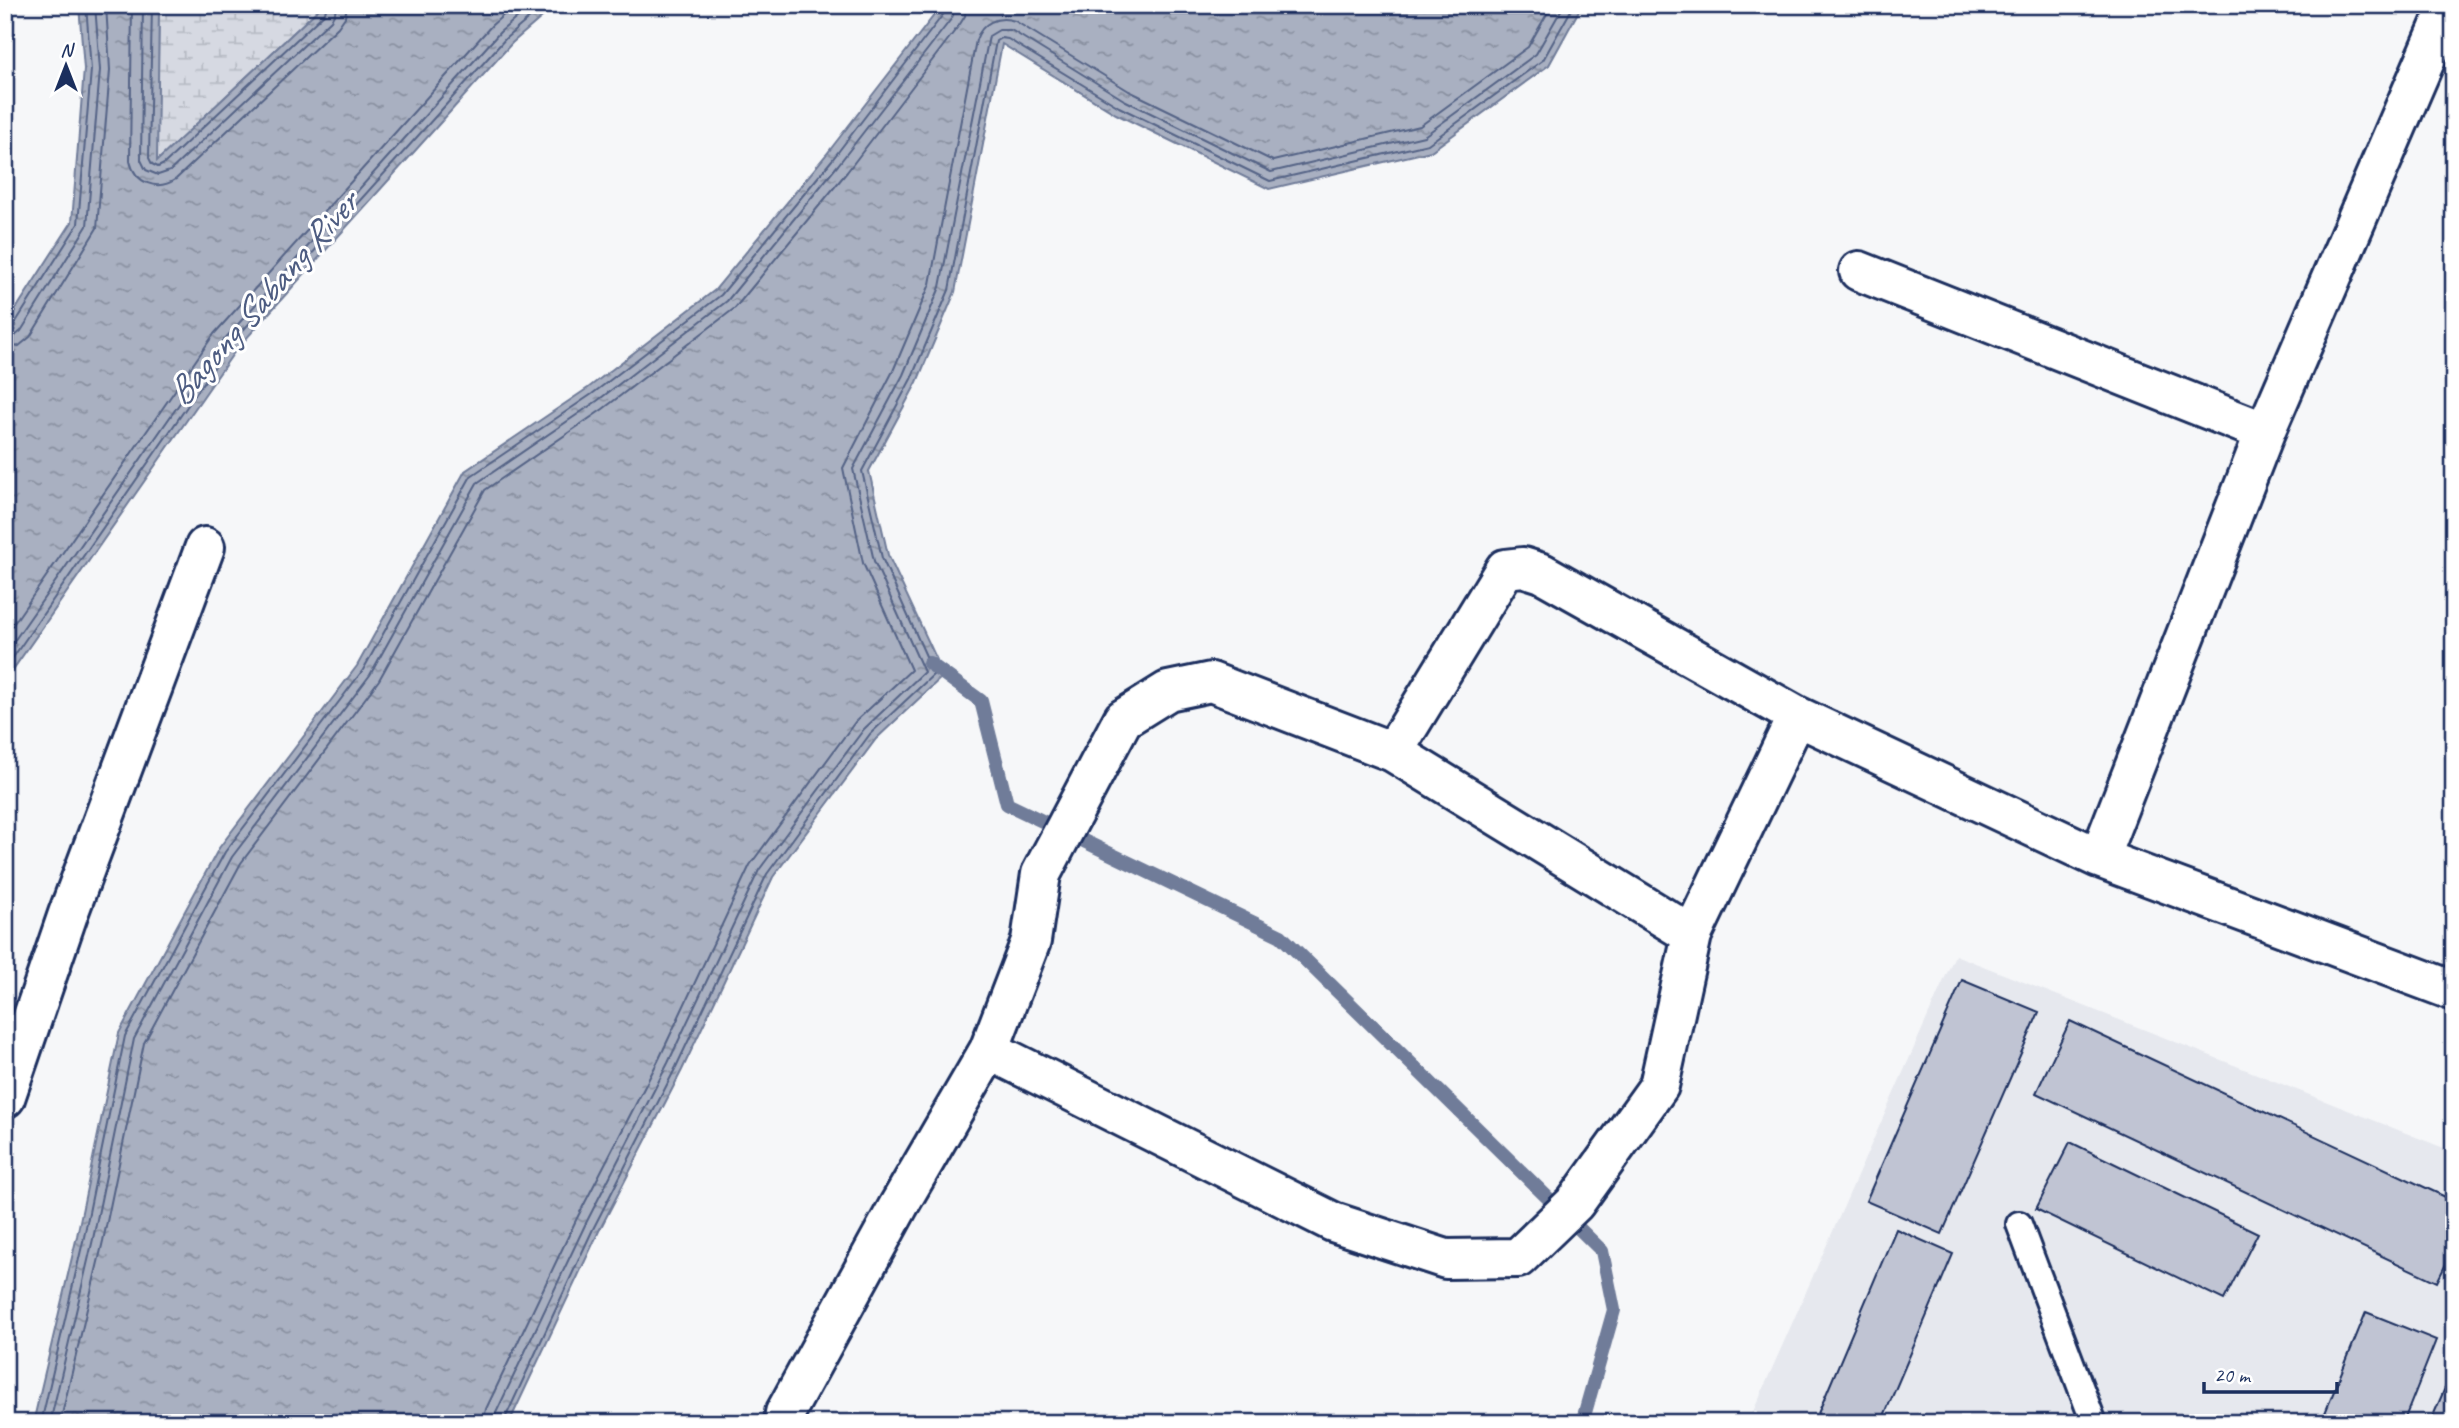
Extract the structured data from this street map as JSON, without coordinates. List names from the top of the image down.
{
  "water": ["Bagong Sabang River"],
  "scale_bar": "20 m",
  "north": "top"
}
